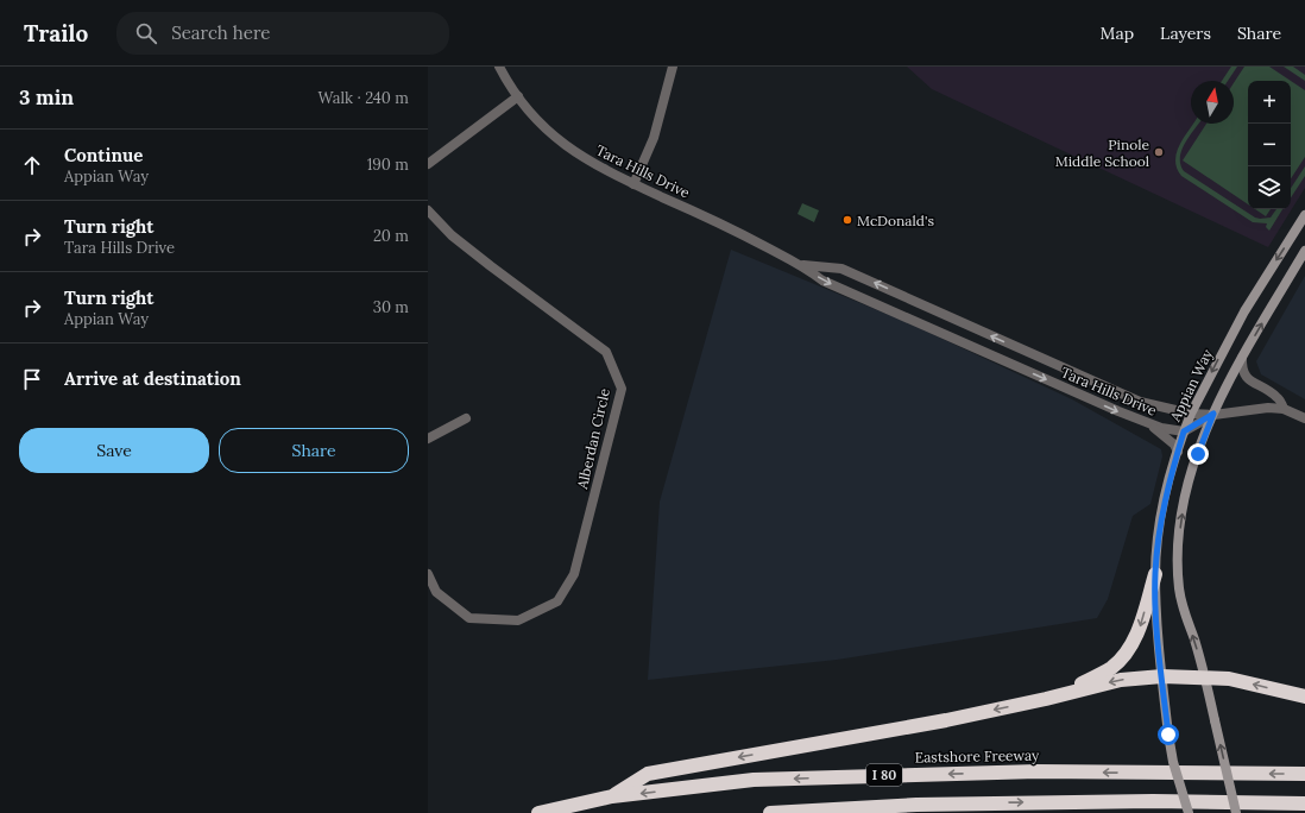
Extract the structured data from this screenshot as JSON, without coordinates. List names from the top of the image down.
{
  "streets": {
    "highway": ["Eastshore Freeway", "I 80"],
    "main road": ["Appian Way"],
    "street": ["Tara Hills Drive", "Alberdan Circle"]
  },
  "crossings": [
    ["Tara Hills Drive", "Appian Way"]
  ],
  "places": ["Pinole Middle School", "McDonald's"],
  "north": "top",
  "page": {
    "header": "Trailo",
    "search": "Search here",
    "nav": ["Map", "Layers", "Share"],
    "heading": ["3 min", "Walk · 240 m"],
    "map_buttons": ["+", "−"],
    "list": [
      ["Continue", "Appian Way", "190 m"],
      ["Turn right", "Tara Hills Drive", "20 m"],
      ["Turn right", "Appian Way", "30 m"],
      "Arrive at destination"
    ],
    "buttons": ["Save", "Share"]
  }
}
